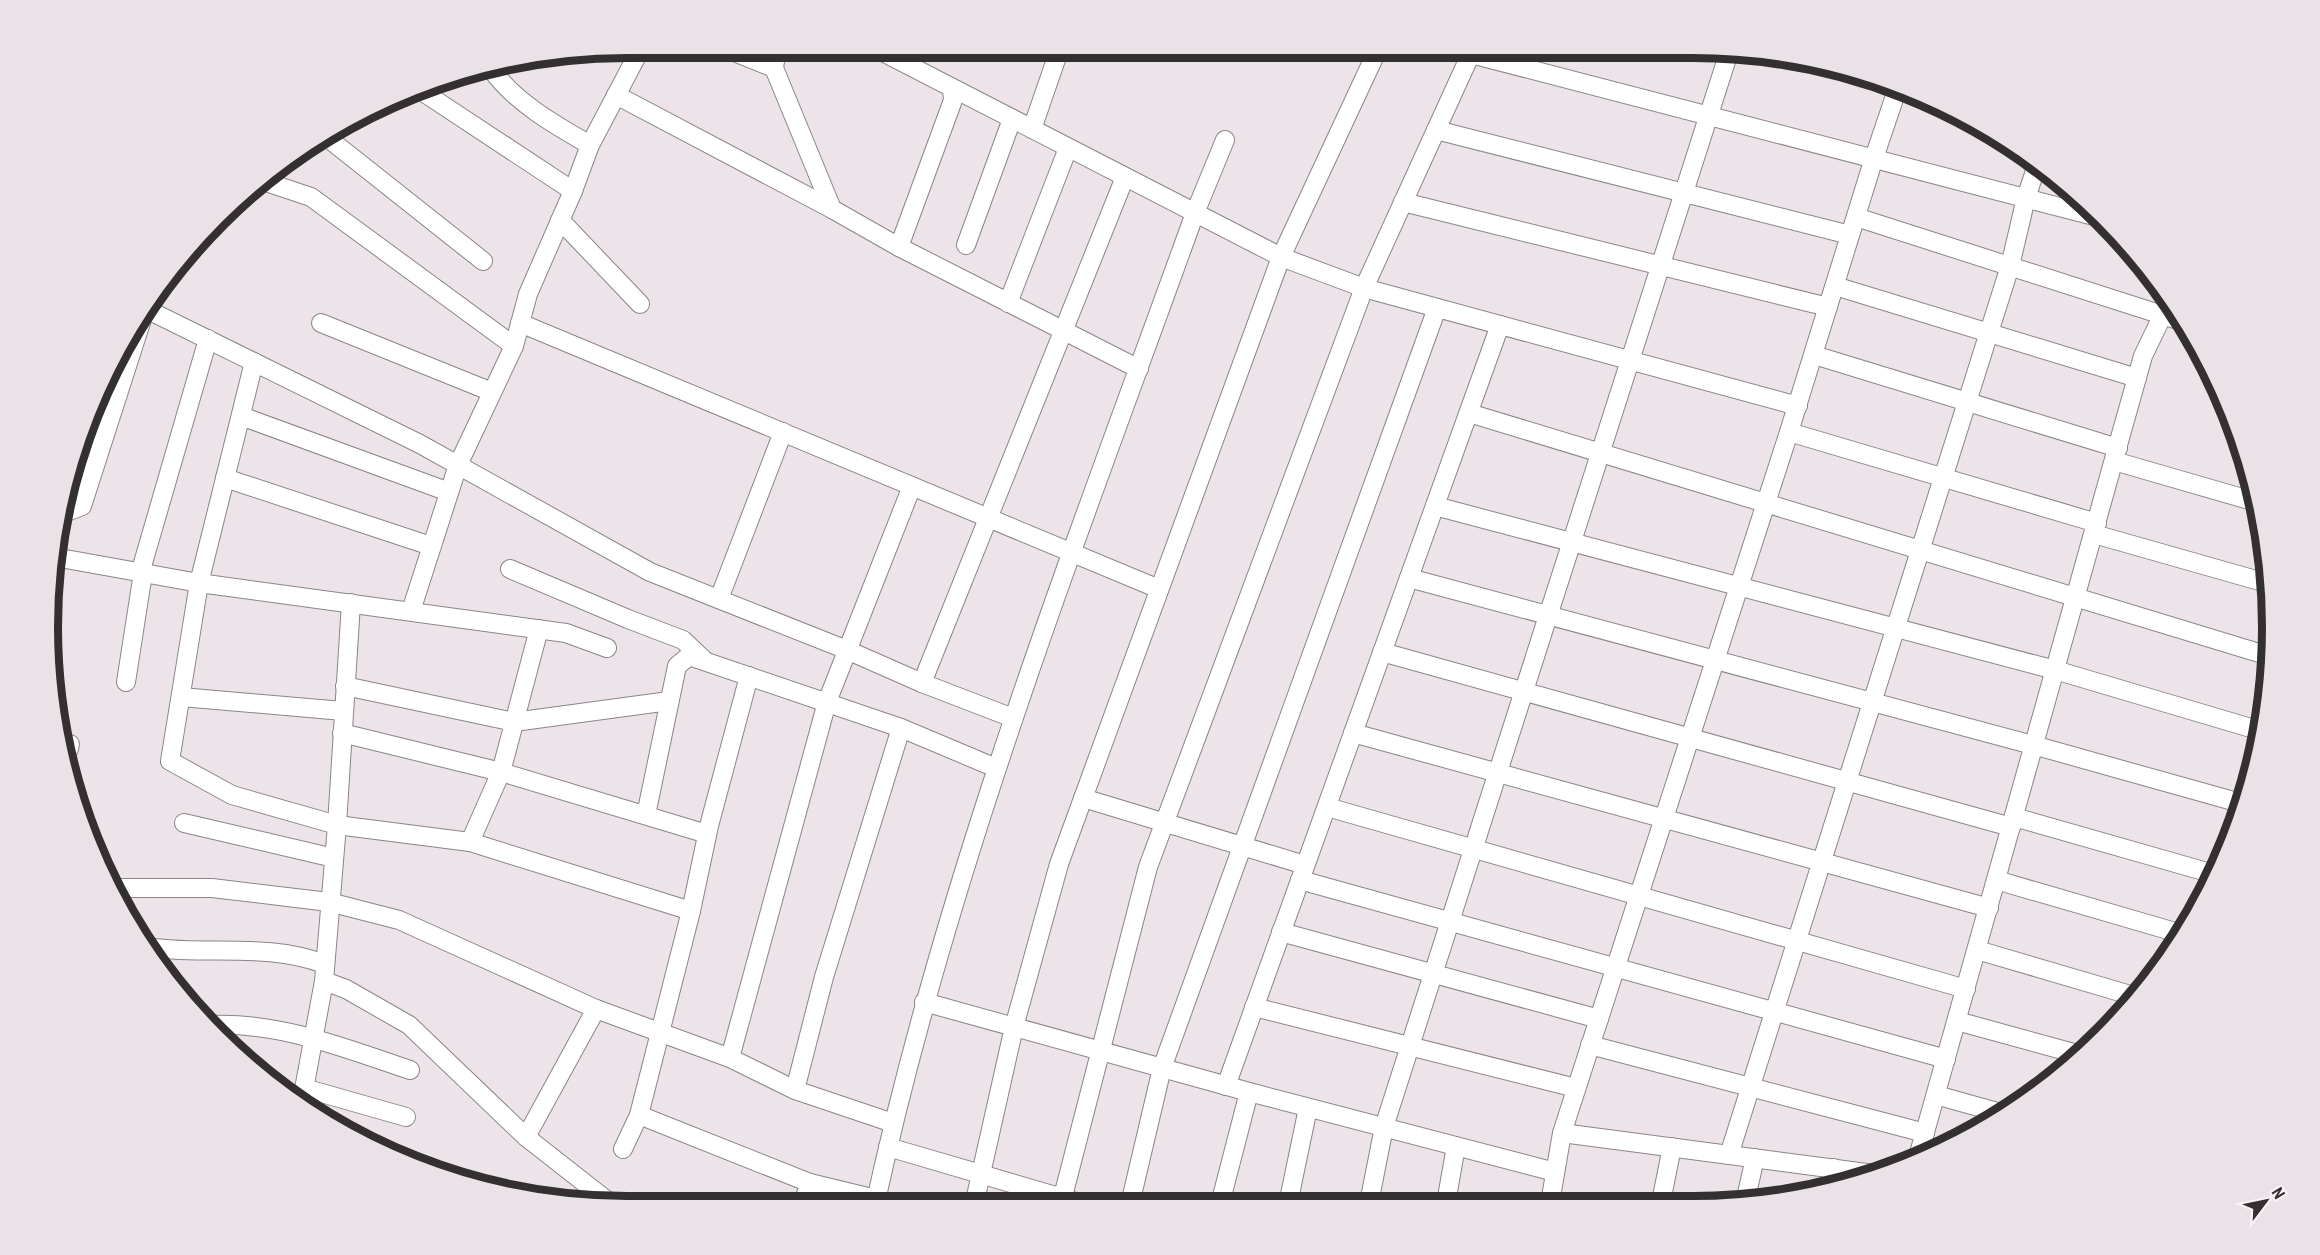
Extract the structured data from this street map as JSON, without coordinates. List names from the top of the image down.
{
  "north": "top right"
}
